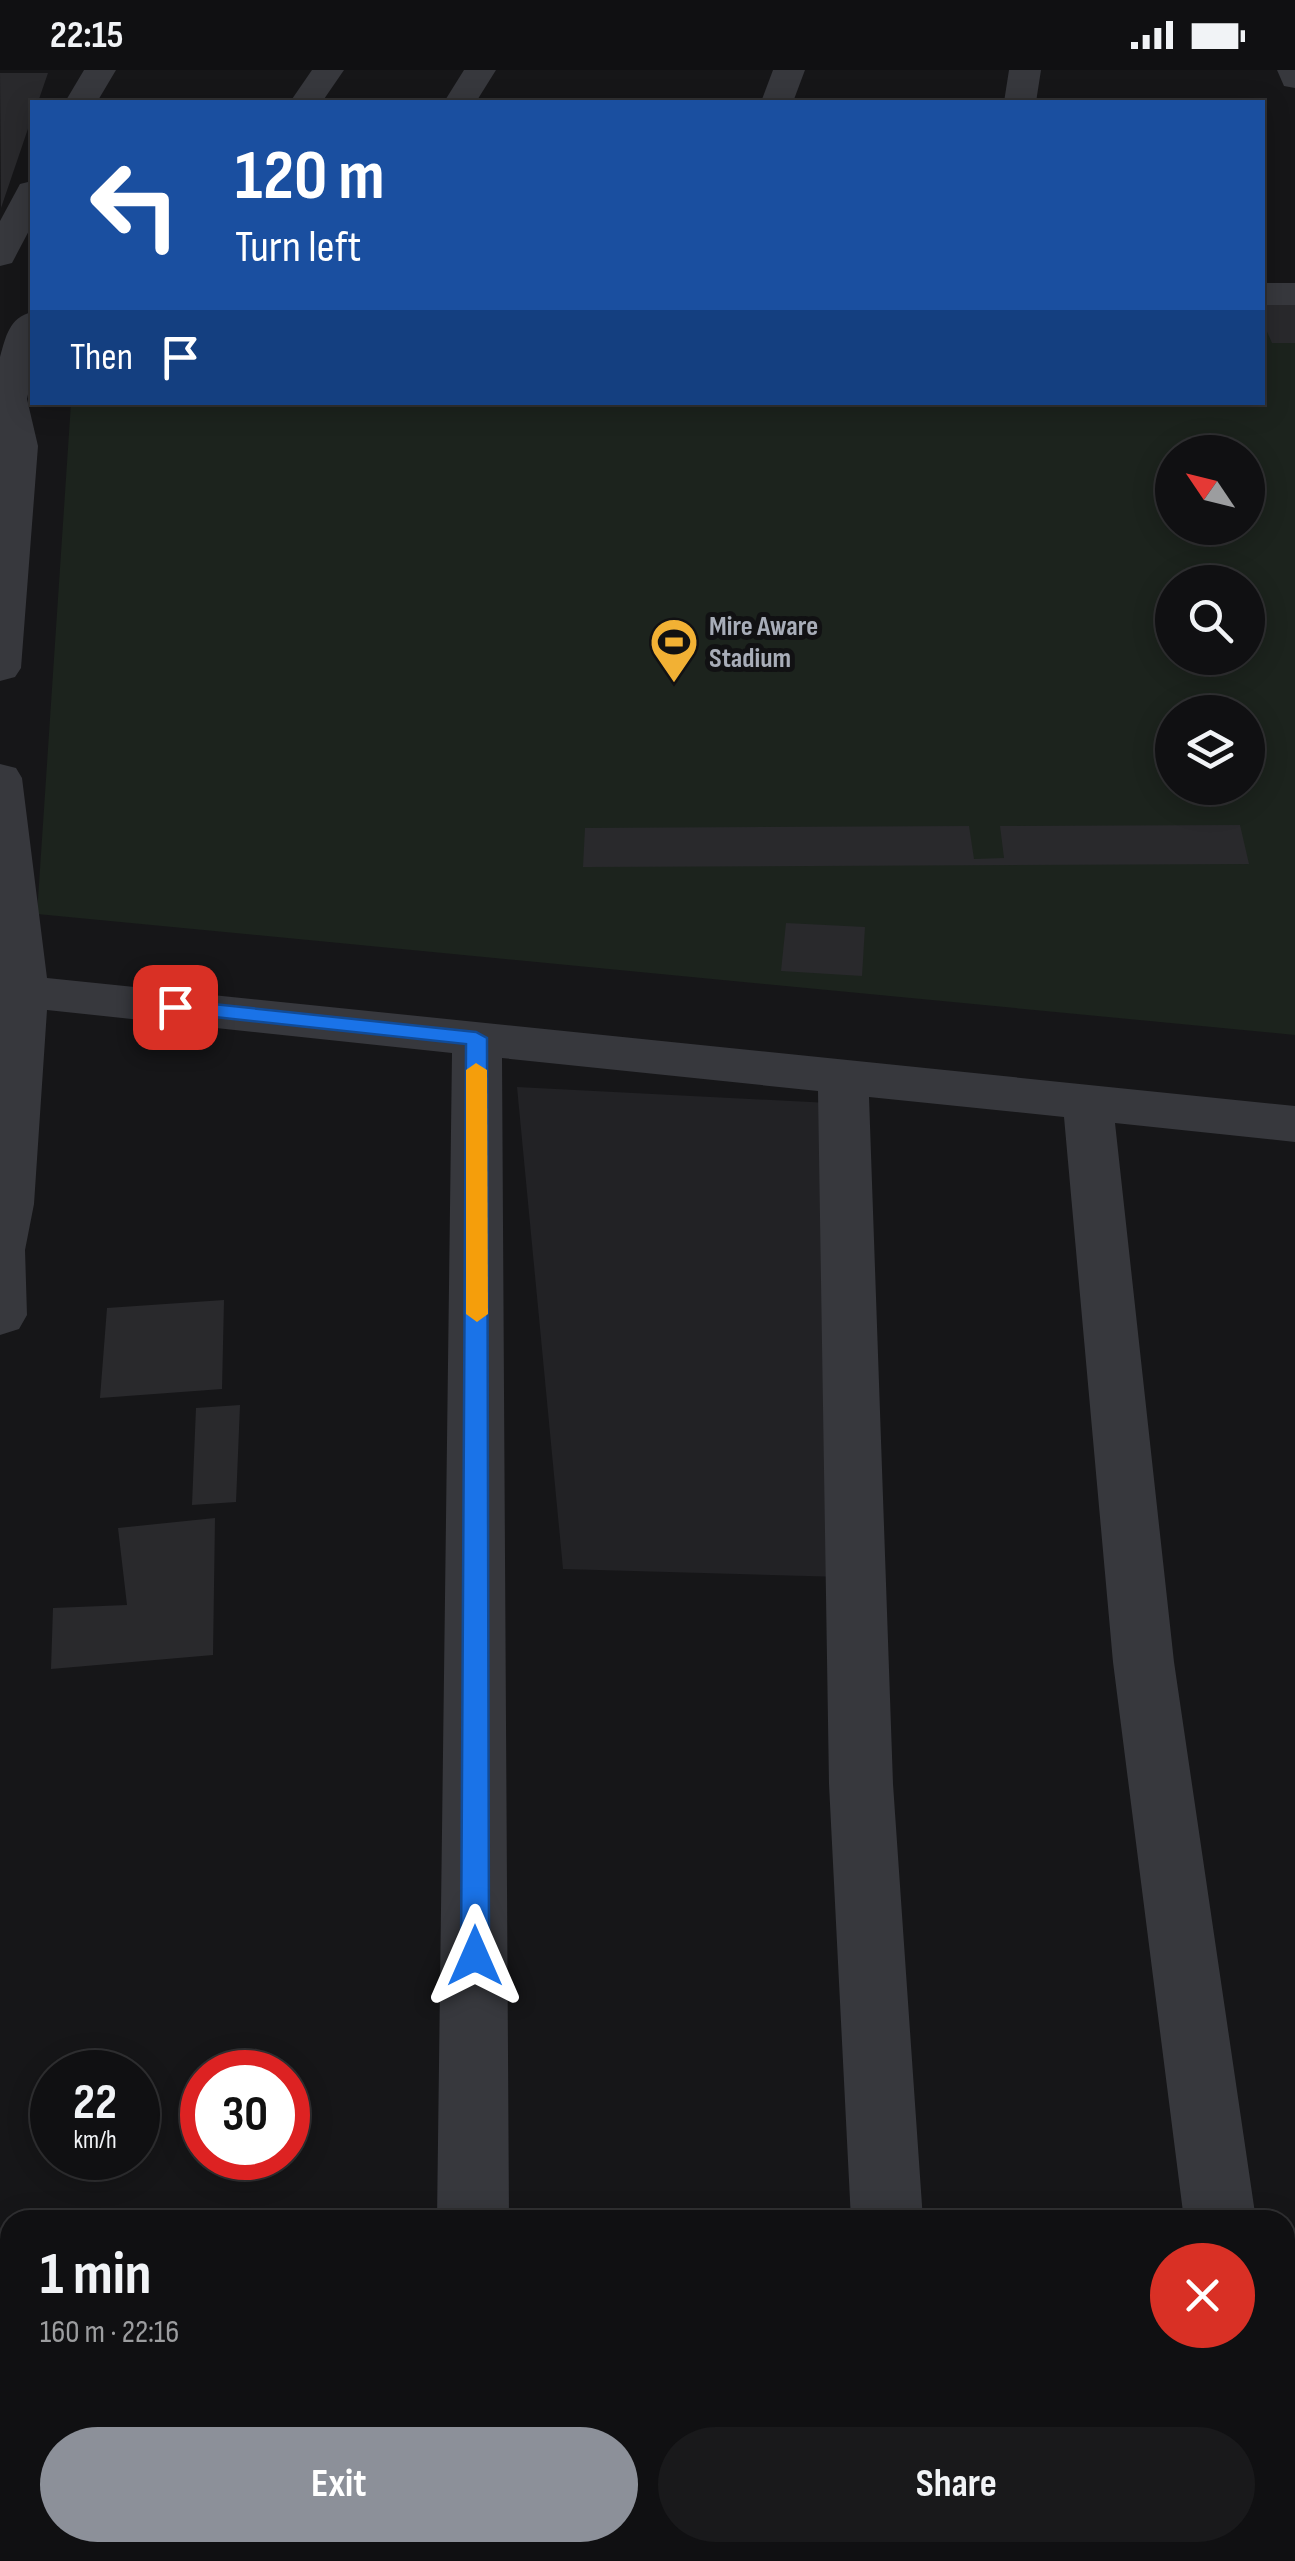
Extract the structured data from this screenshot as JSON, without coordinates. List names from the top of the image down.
{
  "places": {
    "sports": ["Mire Aware Stadium"]
  },
  "north": "top left",
  "page": {
    "status": "22:15",
    "turn": ["120 m", "Turn left"],
    "then": "Then",
    "speed": "22 km/h",
    "limit": "30",
    "heading": ["1 min", "160 m · 22:16"],
    "buttons": ["Exit", "Share"]
  }
}
